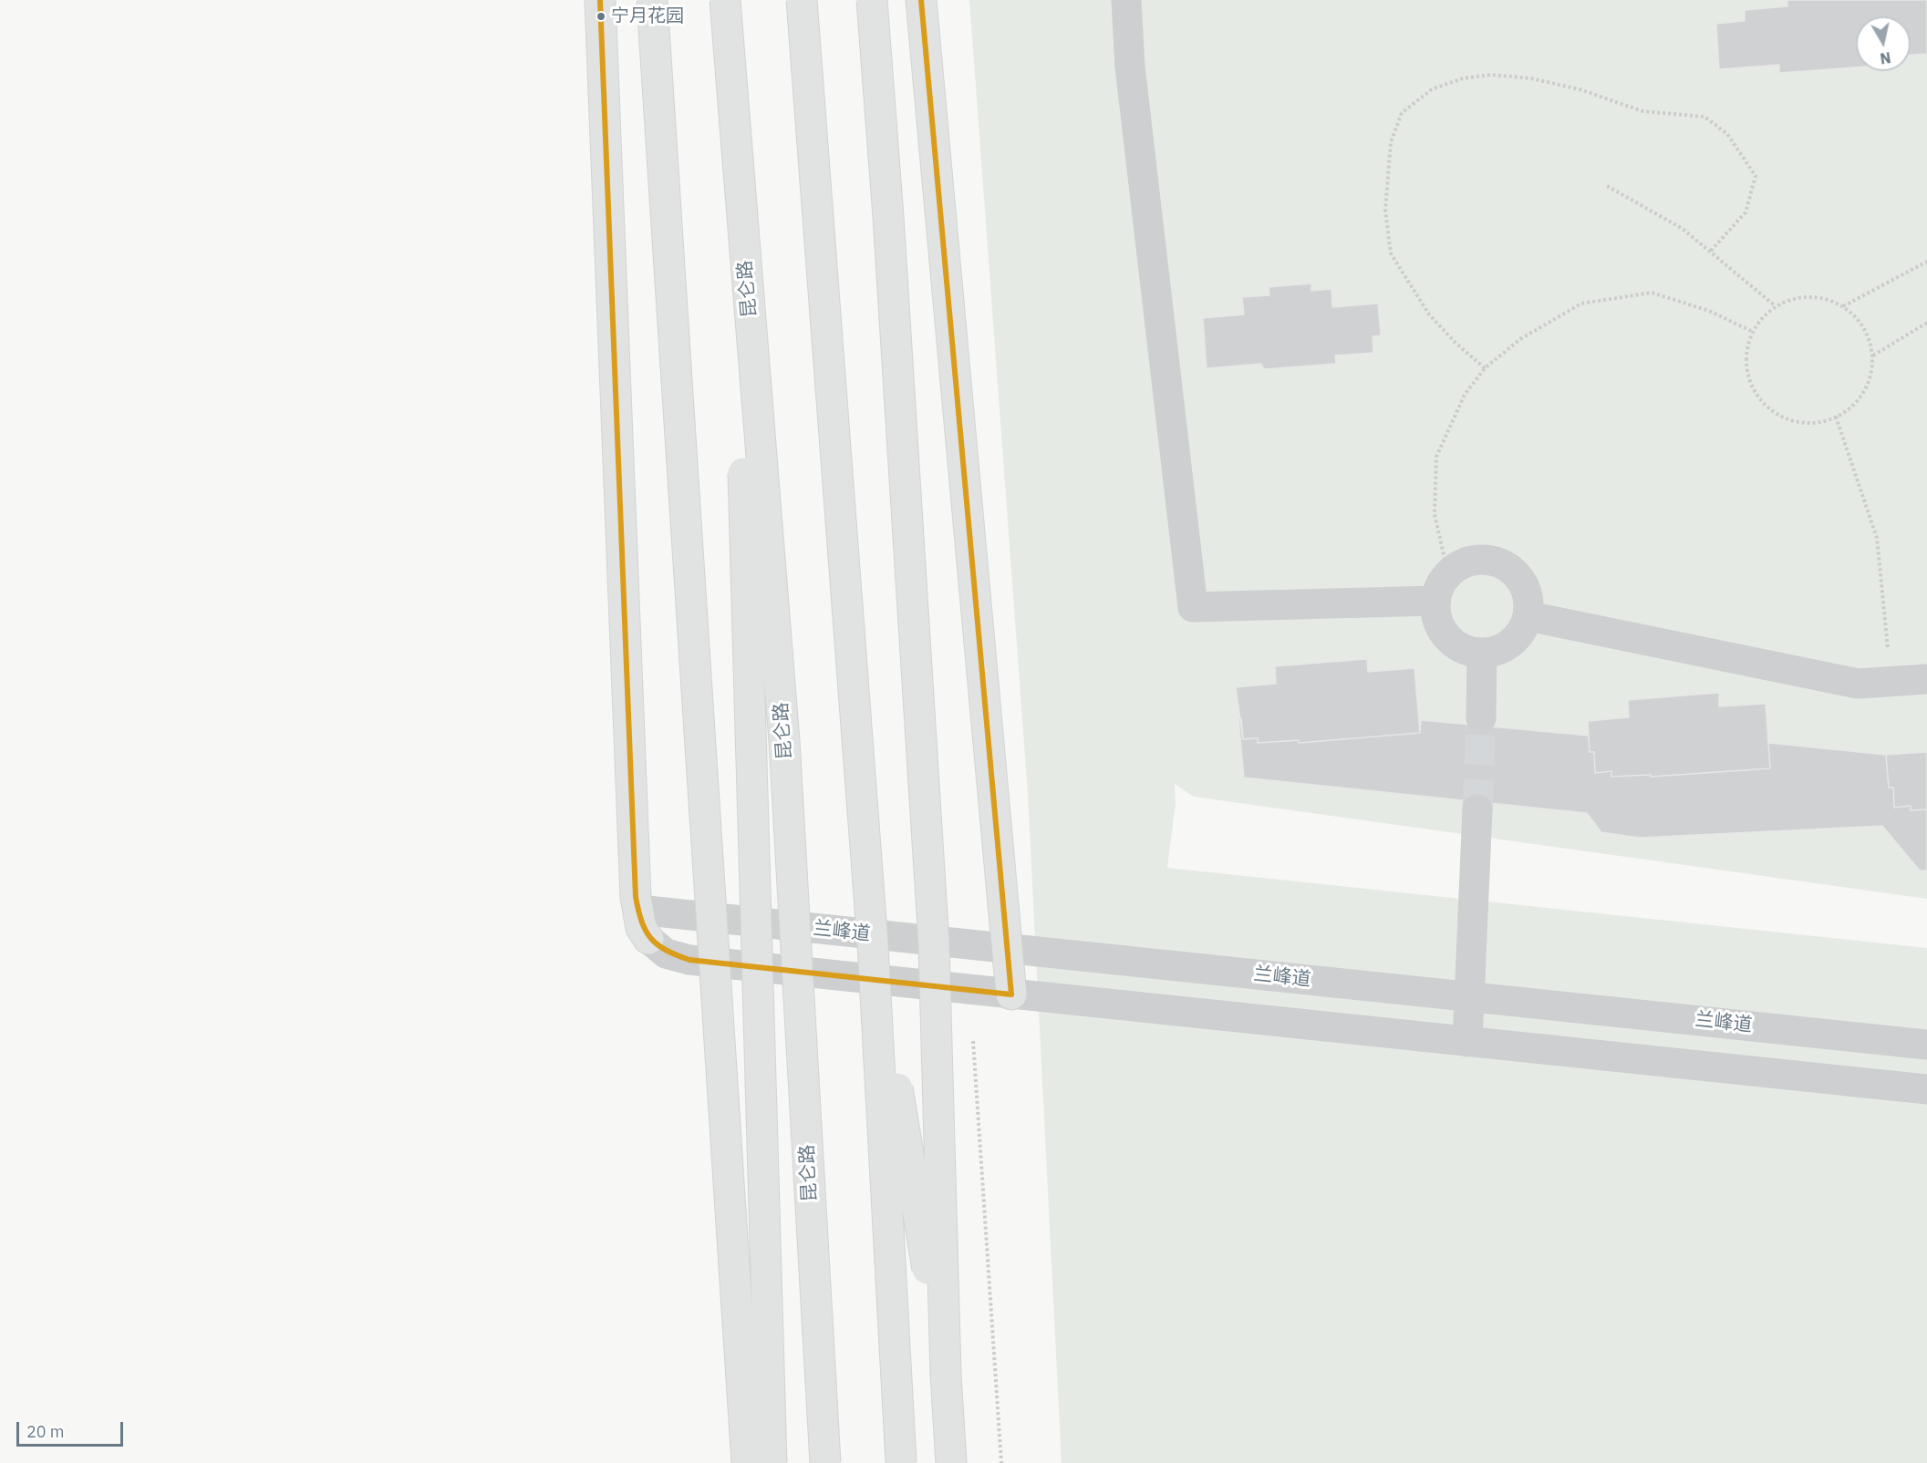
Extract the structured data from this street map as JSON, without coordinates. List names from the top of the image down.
{
  "streets": {
    "main road": ["昆仑路"],
    "street": ["兰峰道"]
  },
  "places": ["宁月花园"],
  "scale_bar": "20 m",
  "north": "bottom"
}
